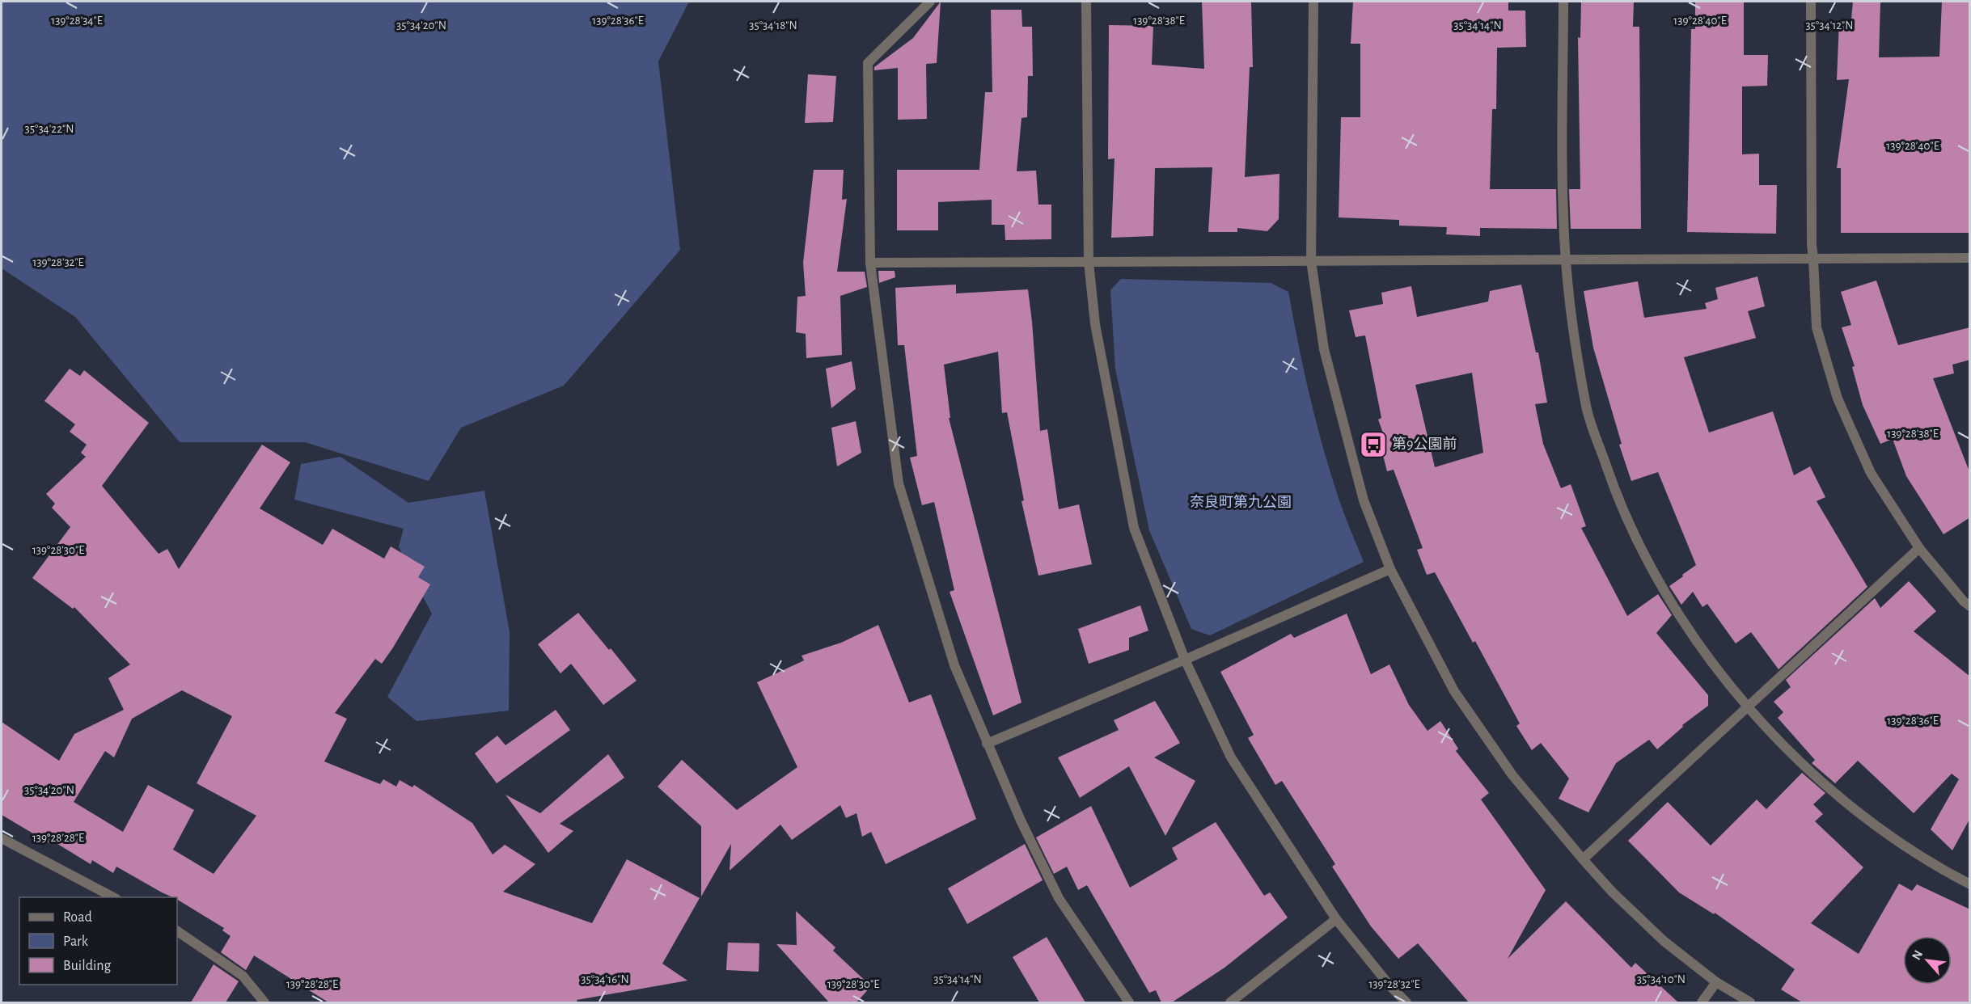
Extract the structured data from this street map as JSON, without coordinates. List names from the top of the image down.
{
  "parks": ["奈良町第九公園"],
  "places": {
    "bus stop": ["第9公園前"]
  },
  "legend": ["Road", "Park", "Building"],
  "north": "top left",
  "coordinates": [
    "139°28'34\"E",
    "139°28'36\"E",
    "139°28'38\"E",
    "139°28'40\"E",
    "35°34'20\"N",
    "35°34'18\"N",
    "35°34'14\"N",
    "35°34'12\"N",
    "35°34'22\"N",
    "139°28'32\"E",
    "139°28'30\"E",
    "139°28'28\"E",
    "35°34'16\"N",
    "35°34'10\"N"
  ]
}
